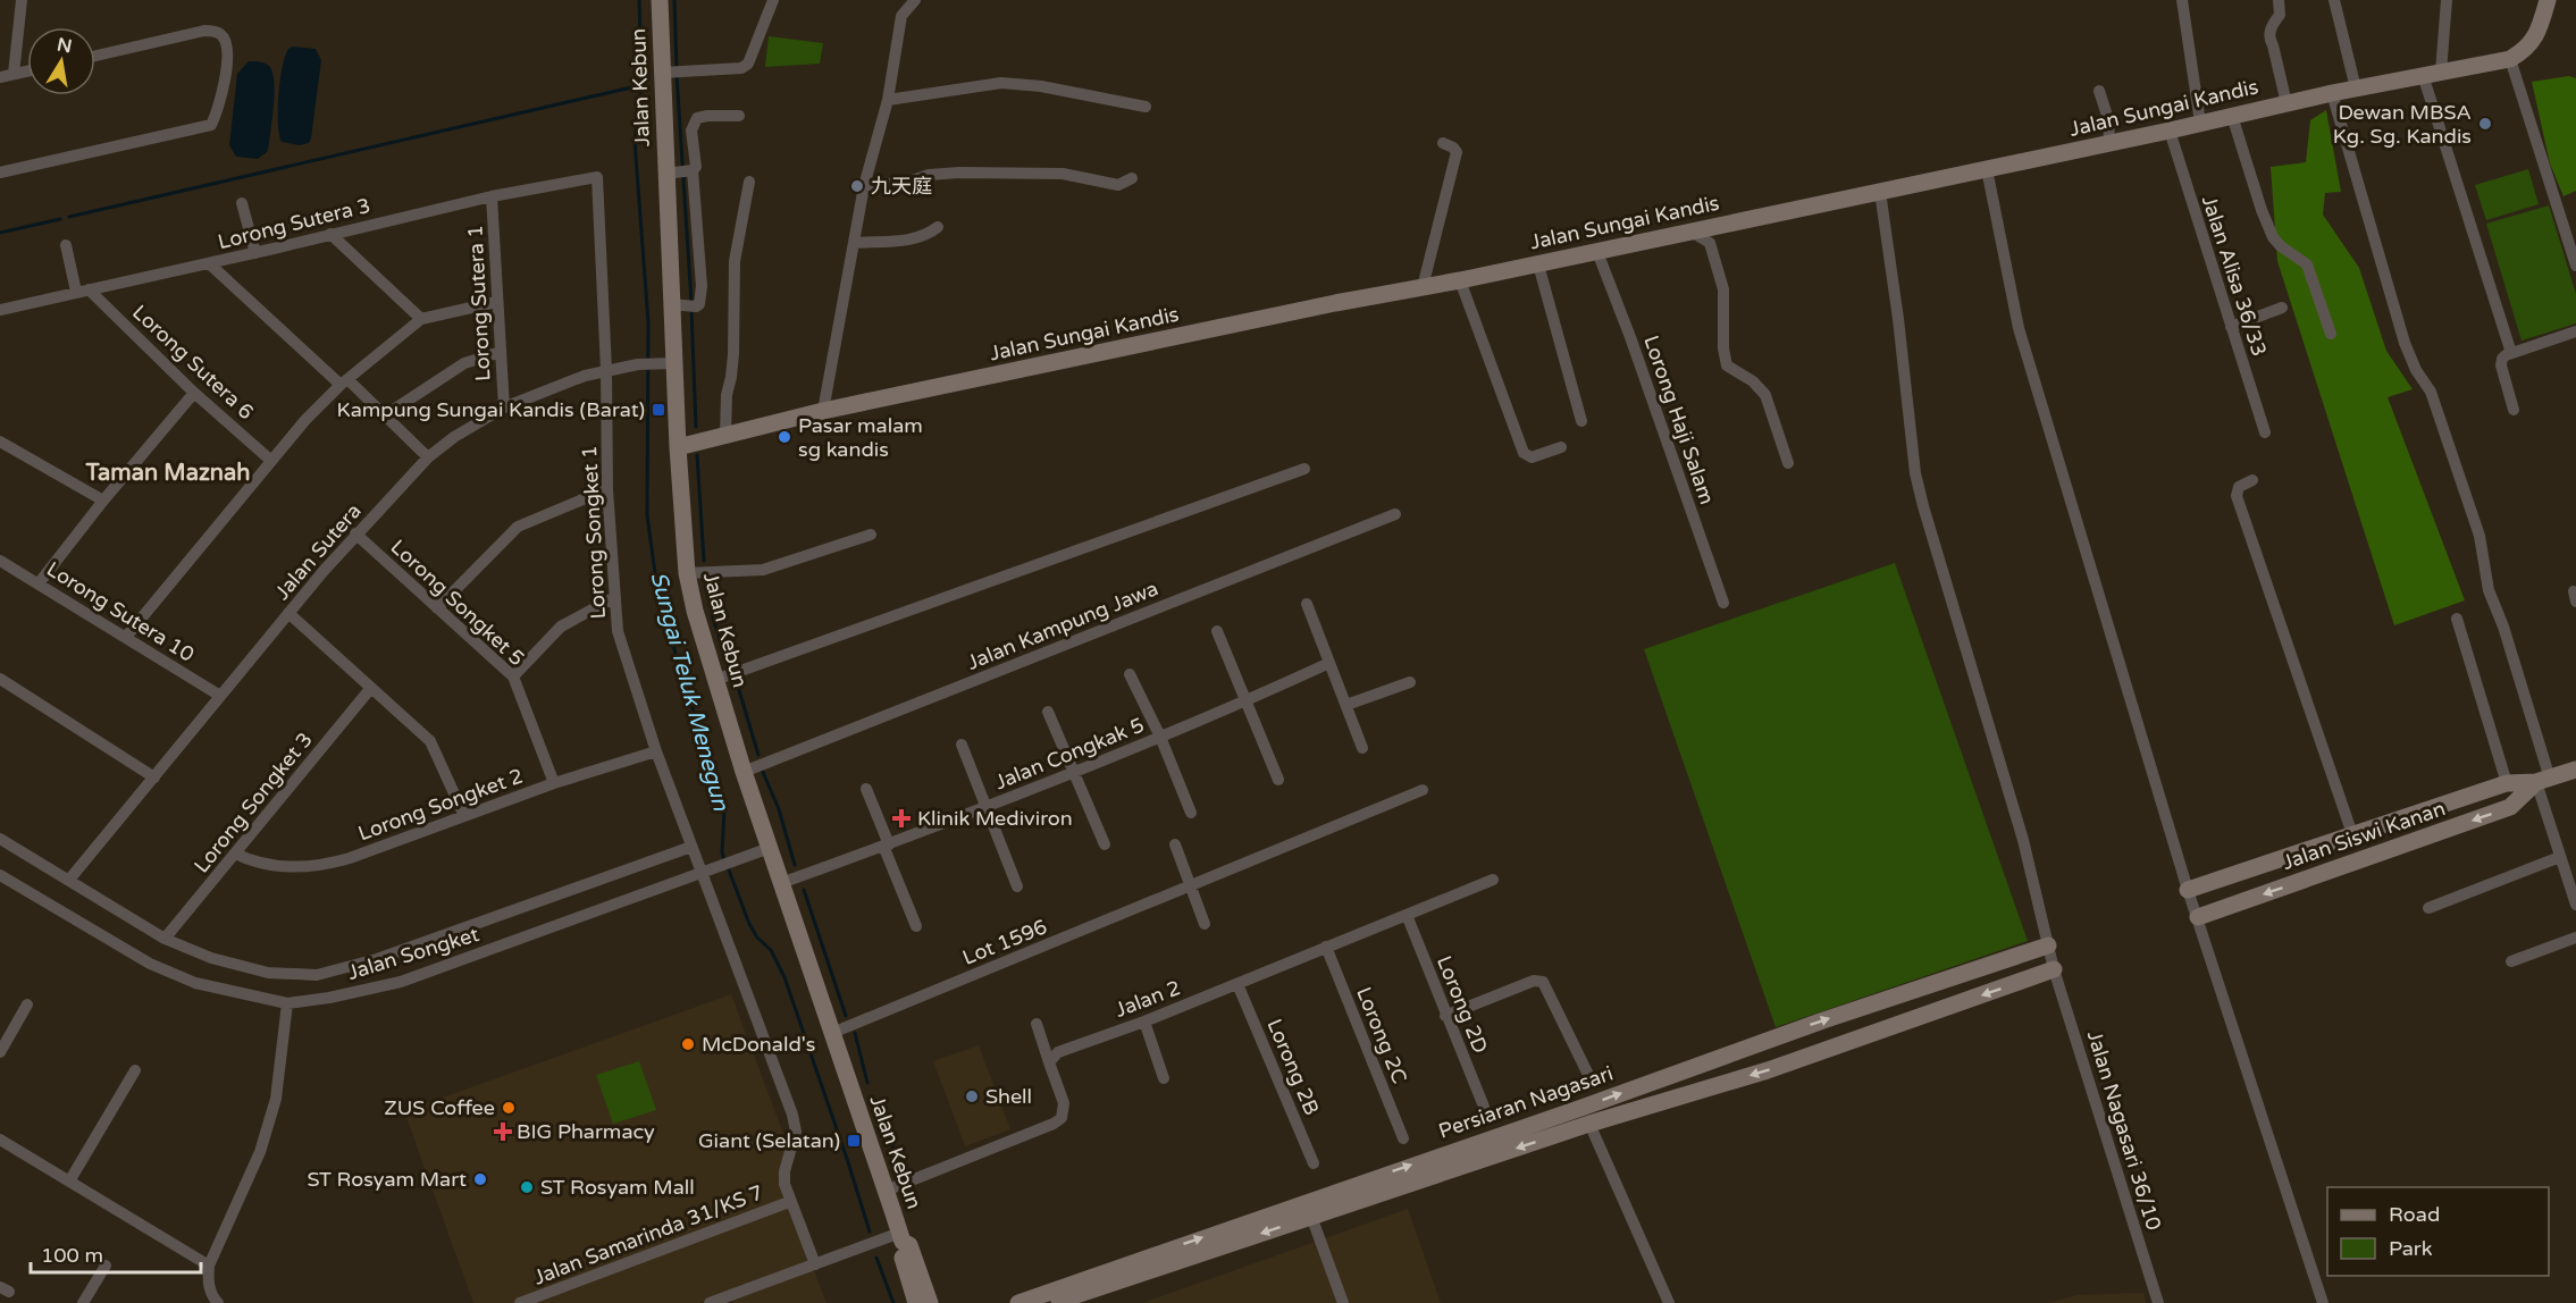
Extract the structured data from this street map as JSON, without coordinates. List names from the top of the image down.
{
  "streets": {
    "street": [
      "Jalan Kebun",
      "Jalan Sungai Kandis",
      "Lorong Sutera 3",
      "Jalan Alisa 36/33",
      "Lorong Sutera 1",
      "Lorong Sutera 6",
      "Lorong Haji Salam",
      "Lorong Songket 1",
      "Jalan Sutera",
      "Lorong Songket 5",
      "Lorong Sutera 10",
      "Jalan Kampung Jawa",
      "Jalan Congkak 5",
      "Lorong Songket 3",
      "Lorong Songket 2",
      "Jalan Siswi Kanan",
      "Lot 1596",
      "Jalan Songket",
      "Jalan 2",
      "Lorong 2D",
      "Lorong 2C",
      "Lorong 2B",
      "Persiaran Nagasari",
      "Jalan Nagasari 36/10",
      "Jalan Samarinda 31/KS 7"
    ]
  },
  "crossings": [
    ["Jalan Kebun", "Jalan Sungai Kandis"],
    ["Jalan Kebun", "Jalan Sutera"],
    ["Jalan Kebun", "Jalan Kampung Jawa"],
    ["Jalan Kebun", "Jalan Congkak 5"],
    ["Jalan Kebun", "Lot 1596"],
    ["Jalan Kebun", "Jalan Songket"],
    ["Jalan Sungai Kandis", "Jalan Alisa 36/33"],
    ["Jalan Sungai Kandis", "Lorong Haji Salam"],
    ["Jalan Sungai Kandis", "Jalan Nagasari 36/10"],
    ["Lorong Sutera 3", "Lorong Sutera 1"],
    ["Lorong Sutera 3", "Lorong Sutera 6"],
    ["Lorong Sutera 3", "Lorong Songket 1"],
    ["Lorong Sutera 1", "Jalan Sutera"],
    ["Lorong Songket 1", "Jalan Sutera"],
    ["Lorong Songket 1", "Lorong Songket 2"],
    ["Lorong Songket 1", "Jalan Songket"],
    ["Lorong Songket 1", "Jalan Samarinda 31/KS 7"],
    ["Jalan Sutera", "Lorong Songket 5"],
    ["Jalan Sutera", "Lorong Sutera 10"],
    ["Jalan Sutera", "Jalan Songket"],
    ["Lorong Songket 5", "Lorong Songket 2"],
    ["Lorong Songket 3", "Lorong Songket 2"],
    ["Lorong Songket 3", "Jalan Songket"],
    ["Jalan 2", "Lorong 2D"],
    ["Jalan 2", "Lorong 2C"],
    ["Jalan 2", "Lorong 2B"],
    ["Persiaran Nagasari", "Jalan Nagasari 36/10"]
  ],
  "districts": ["Taman Maznah"],
  "water": ["Sungai Teluk Menegun"],
  "places": {
    "other": [
      "Dewan MBSA Kg. Sg. Kandis",
      "九天庭",
      "Pasar malam sg kandis",
      "McDonald's",
      "Shell",
      "ZUS Coffee",
      "ST Rosyam Mart",
      "ST Rosyam Mall"
    ],
    "transit": ["Kampung Sungai Kandis (Barat)", "Giant (Selatan)"],
    "health": ["Klinik Mediviron", "BIG Pharmacy"]
  },
  "legend": ["Road", "Park"],
  "scale_bar": "100 m",
  "north": "top"
}
